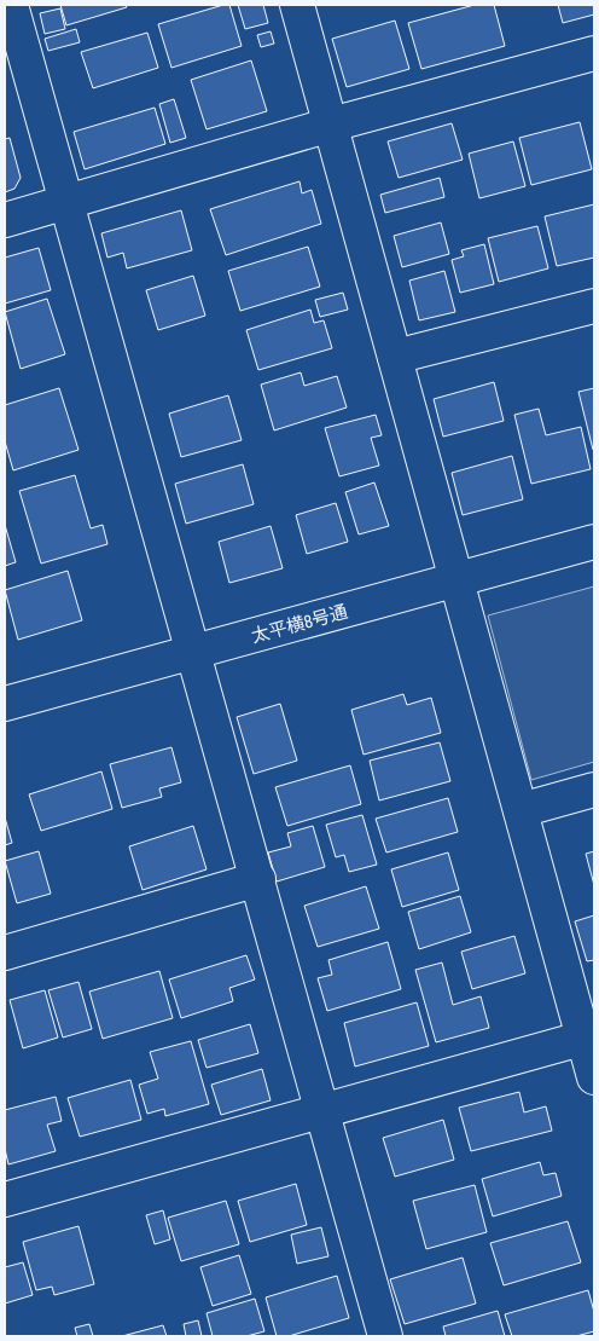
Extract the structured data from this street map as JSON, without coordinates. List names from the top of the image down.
{
  "streets": {
    "street": ["太平横8号通"]
  }
}
